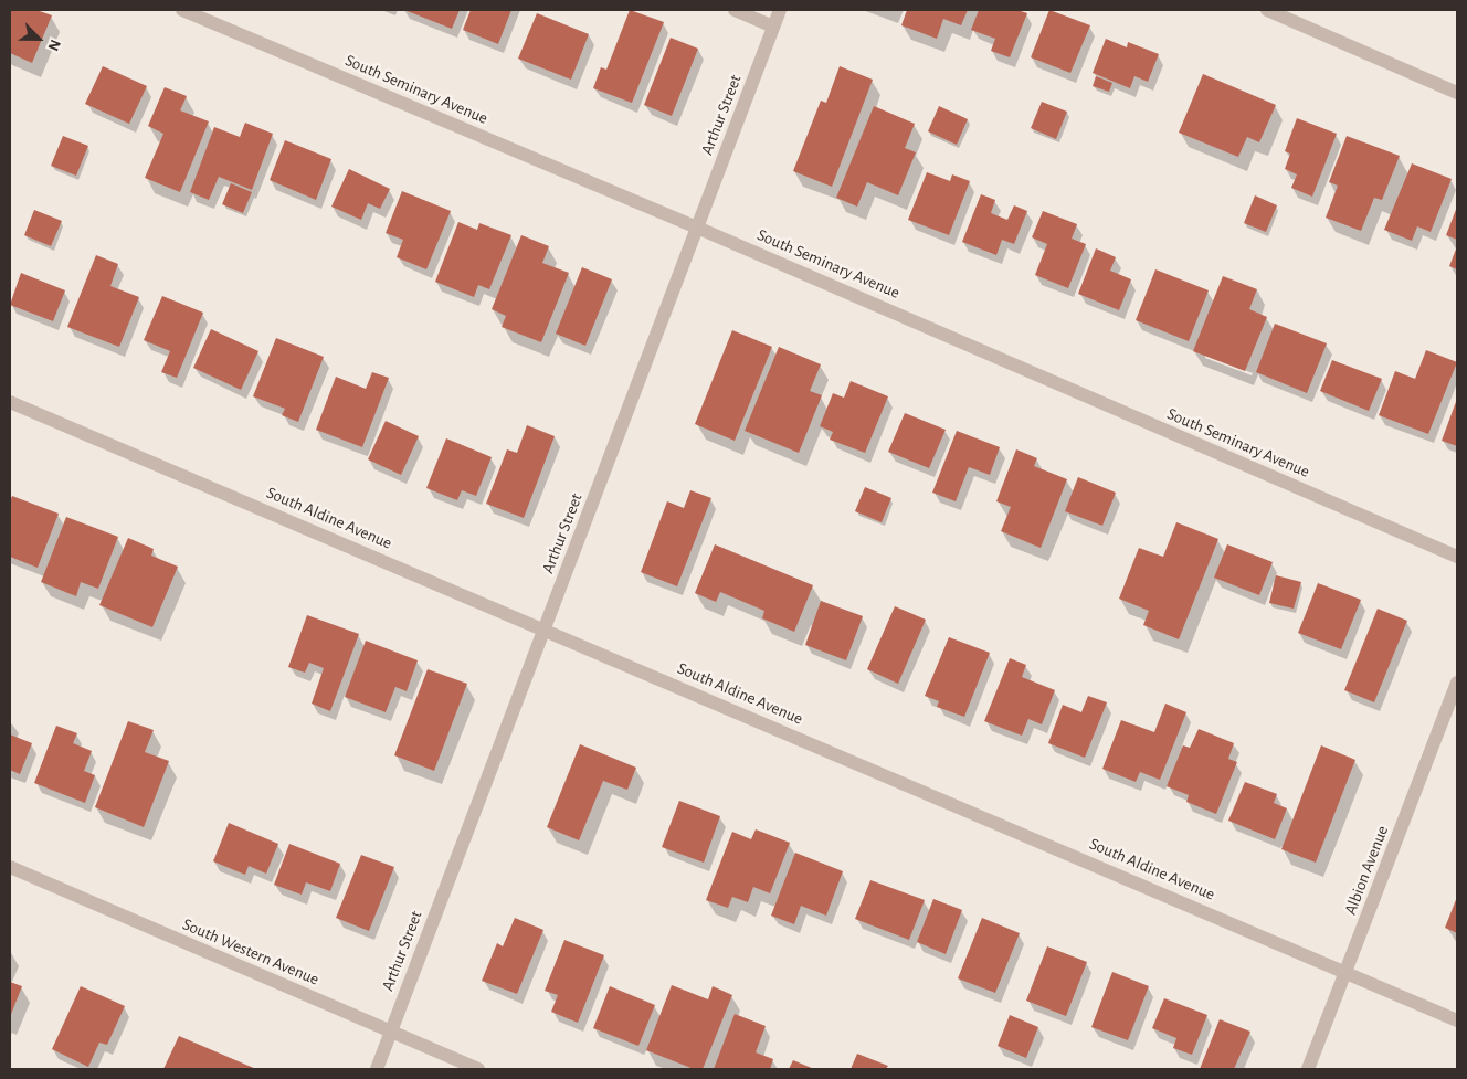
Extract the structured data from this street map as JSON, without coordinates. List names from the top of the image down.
{
  "streets": {
    "street": [
      "South Seminary Avenue",
      "Arthur Street",
      "South Aldine Avenue",
      "Albion Avenue",
      "South Western Avenue"
    ]
  },
  "crossings": [
    ["South Seminary Avenue", "Arthur Street"],
    ["Arthur Street", "South Aldine Avenue"],
    ["Arthur Street", "South Western Avenue"],
    ["South Aldine Avenue", "Albion Avenue"]
  ],
  "north": "bottom right"
}
